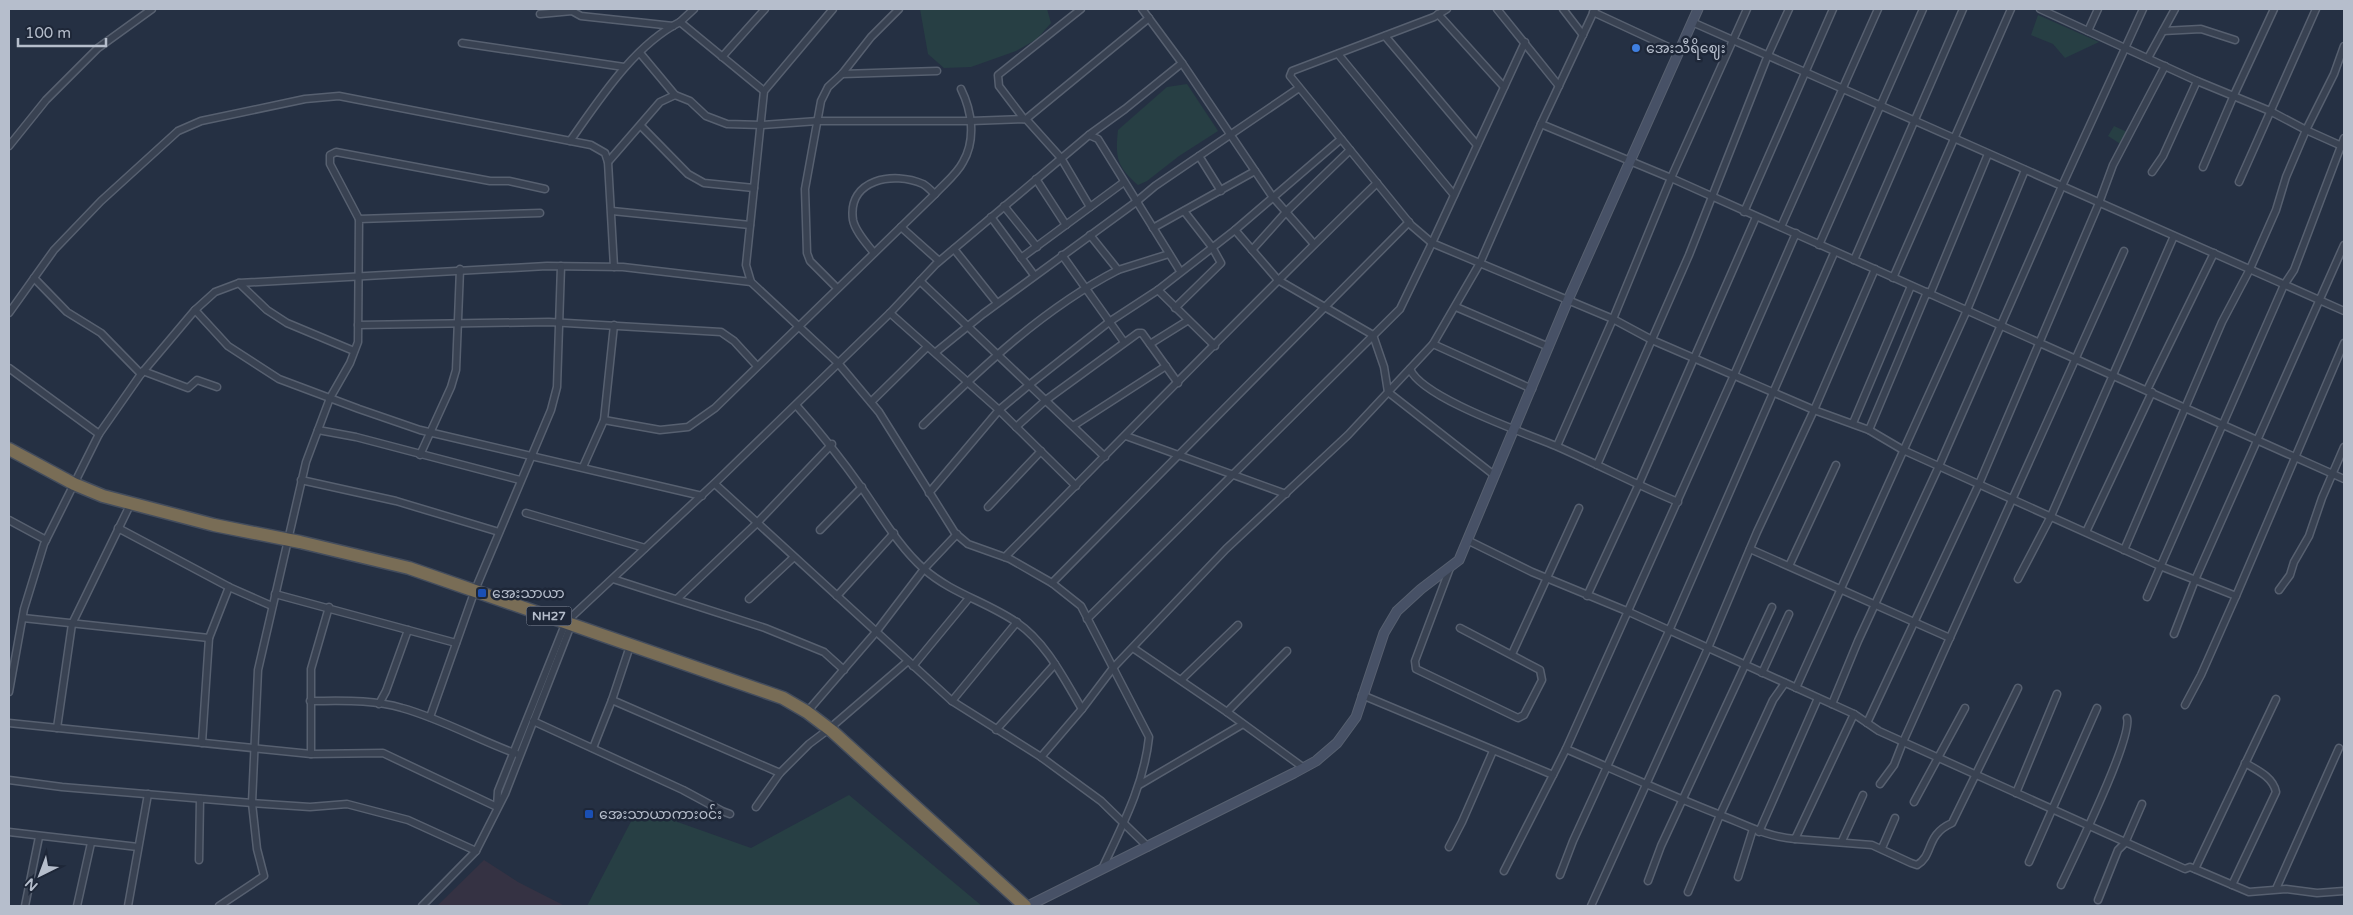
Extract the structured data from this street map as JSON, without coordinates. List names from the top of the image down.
{
  "streets": {
    "highway": ["NH27"]
  },
  "places": {
    "other": ["အေးသီရိဈေး"],
    "transit": ["အေးသာယာ", "အေးသာယာကားဝင်း"]
  },
  "scale_bar": "100 m",
  "north": "bottom left"
}
